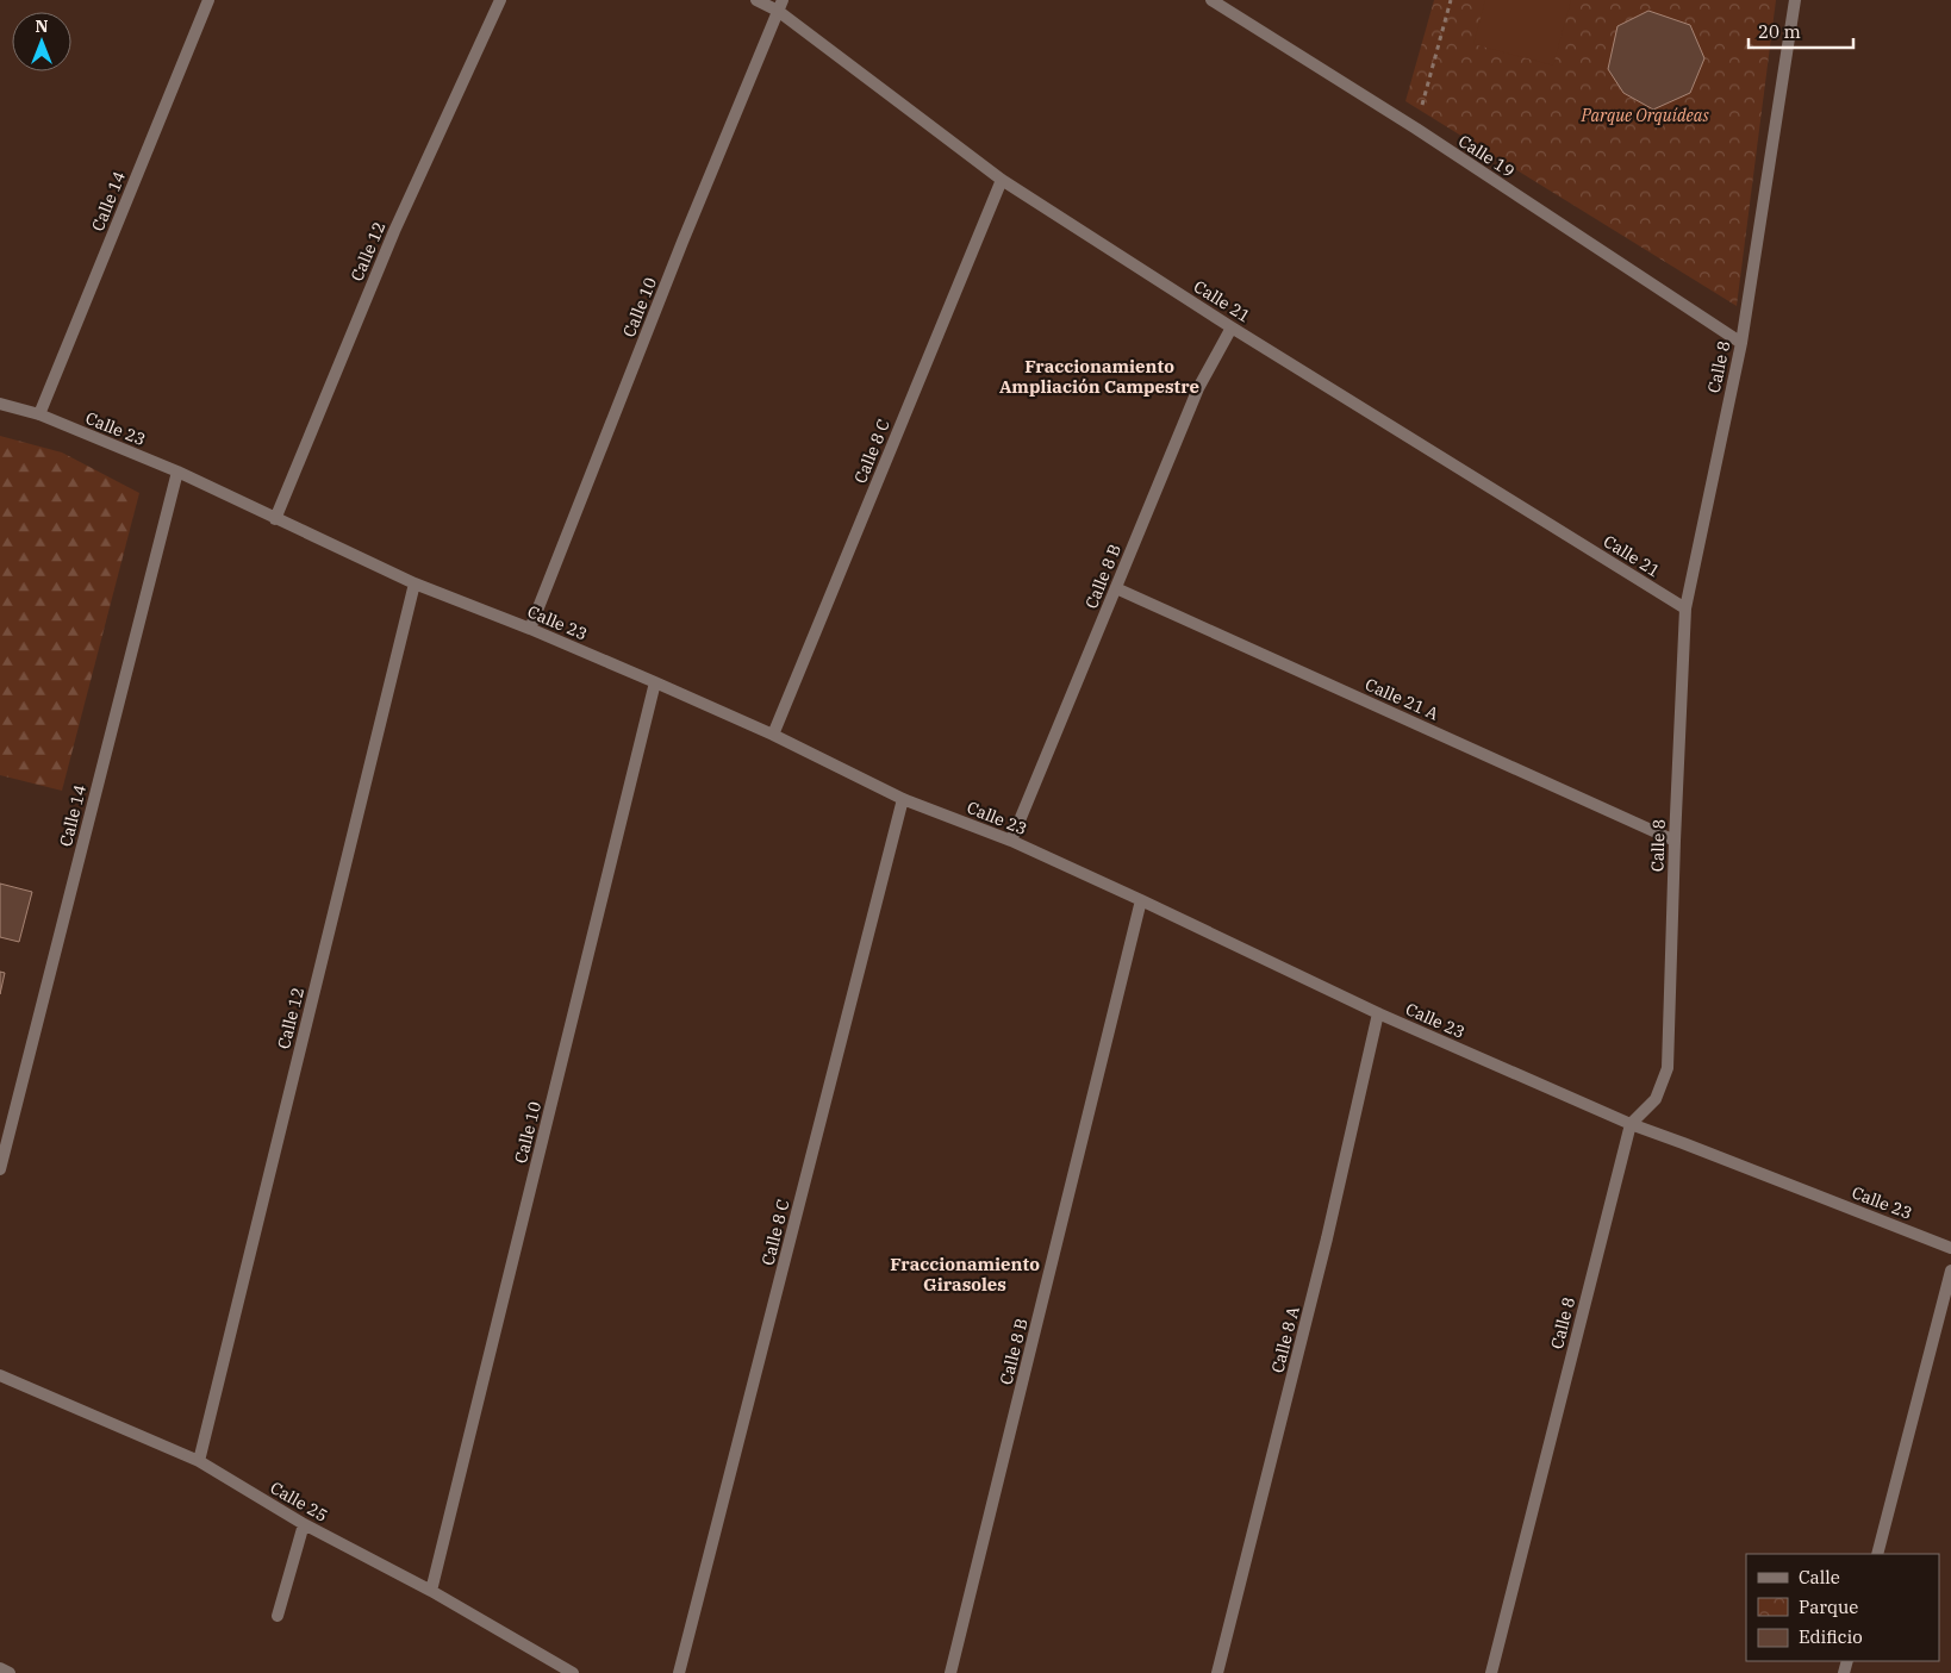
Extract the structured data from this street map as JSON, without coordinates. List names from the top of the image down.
{
  "streets": {
    "street": [
      "Calle 19",
      "Calle 14",
      "Calle 12",
      "Calle 21",
      "Calle 10",
      "Calle 8",
      "Calle 23",
      "Calle 8 C",
      "Calle 8 B",
      "Calle 21 A",
      "Calle 8 A",
      "Calle 25"
    ]
  },
  "crossings": [
    ["Calle 19", "Calle 8"],
    ["Calle 14", "Calle 23"],
    ["Calle 12", "Calle 23"],
    ["Calle 12", "Calle 25"],
    ["Calle 21", "Calle 10"],
    ["Calle 21", "Calle 8"],
    ["Calle 21", "Calle 8 C"],
    ["Calle 21", "Calle 8 B"],
    ["Calle 10", "Calle 23"],
    ["Calle 10", "Calle 25"],
    ["Calle 8", "Calle 23"],
    ["Calle 8", "Calle 21 A"],
    ["Calle 23", "Calle 8 C"],
    ["Calle 23", "Calle 8 B"],
    ["Calle 23", "Calle 8 A"],
    ["Calle 8 B", "Calle 21 A"]
  ],
  "districts": ["Fraccionamiento Ampliación Campestre", "Fraccionamiento Girasoles"],
  "parks": ["Parque Orquídeas"],
  "legend": ["Calle", "Parque", "Edificio"],
  "scale_bar": "20 m",
  "north": "top"
}
